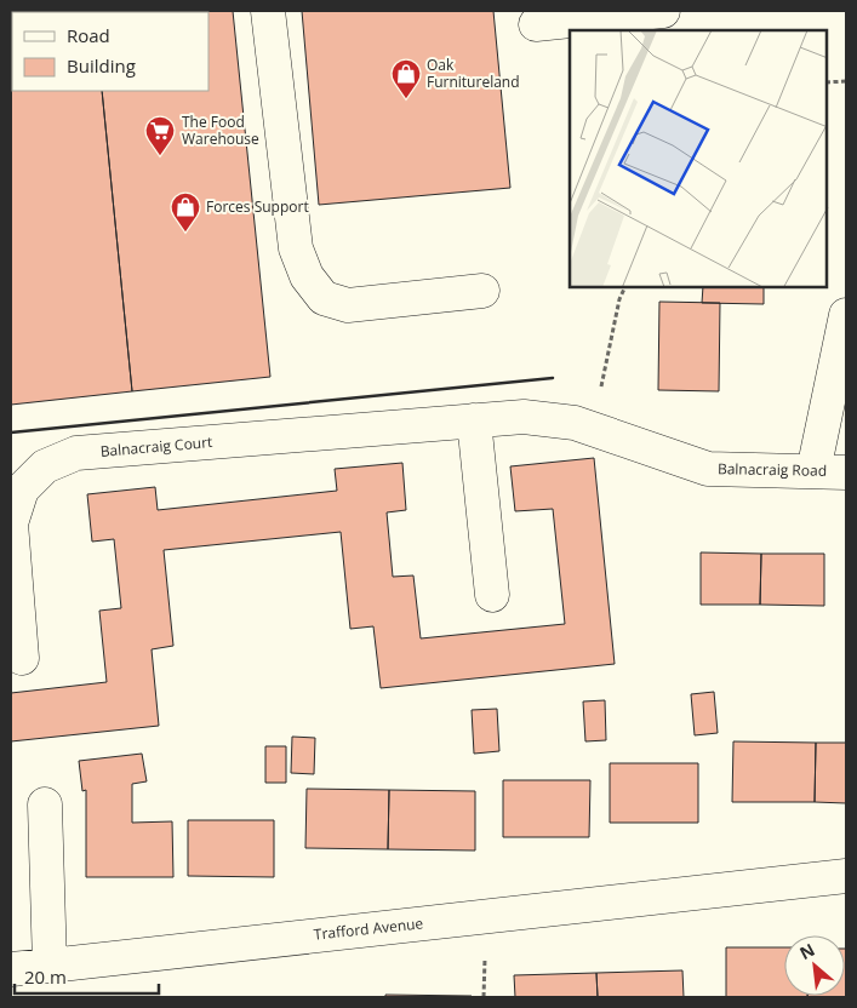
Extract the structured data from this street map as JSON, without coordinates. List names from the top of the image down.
{
  "streets": {
    "street": ["Balnacraig Court", "Balnacraig Road", "Trafford Avenue"]
  },
  "crossings": [
    ["Balnacraig Court", "Balnacraig Road"]
  ],
  "places": {
    "shop": ["Oak Furnitureland", "Forces Support"],
    "supermarket": ["The Food Warehouse"]
  },
  "legend": ["Road", "Building"],
  "scale_bar": "20 m",
  "north": "top left"
}
